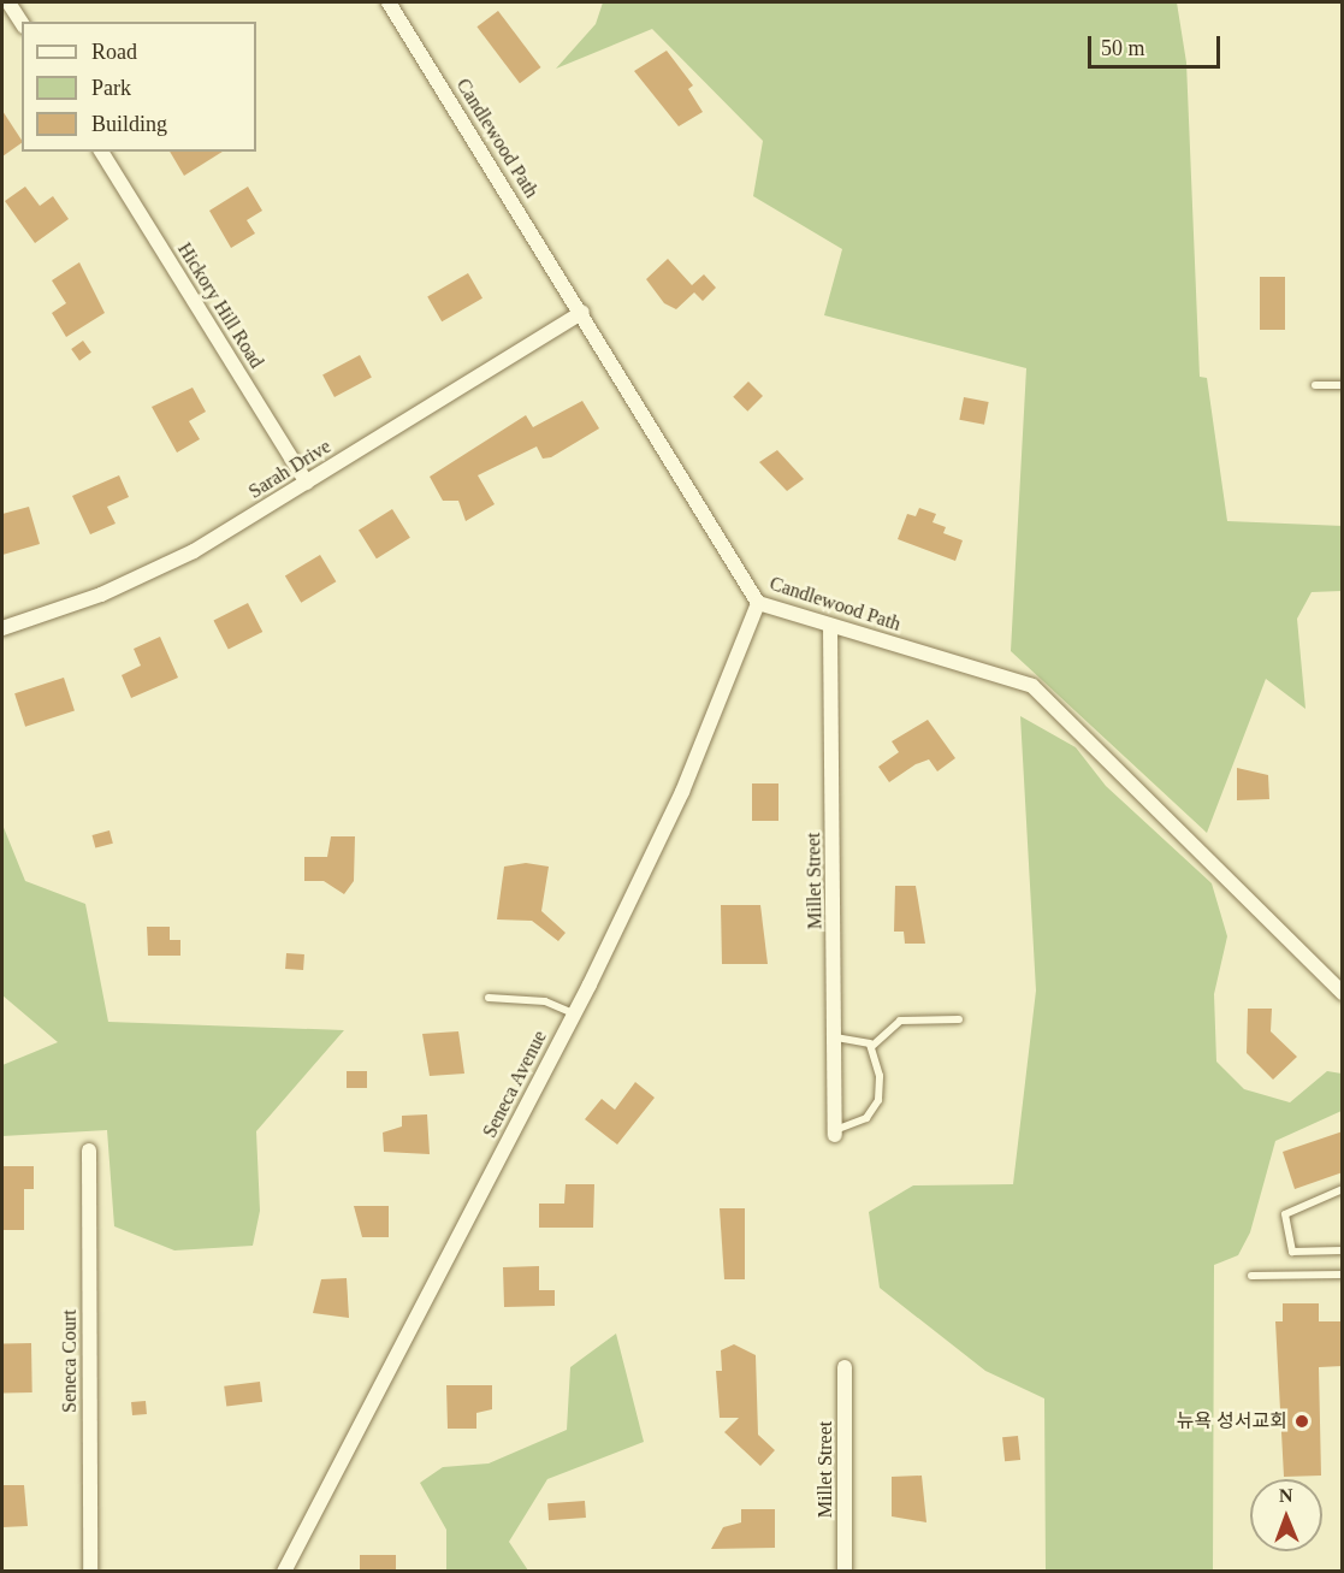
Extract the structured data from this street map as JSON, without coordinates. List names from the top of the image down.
{
  "streets": {
    "street": [
      "Candlewood Path",
      "Hickory Hill Road",
      "Sarah Drive",
      "Millet Street",
      "Seneca Avenue",
      "Seneca Court"
    ]
  },
  "crossings": [
    ["Candlewood Path", "Sarah Drive"],
    ["Candlewood Path", "Millet Street"],
    ["Candlewood Path", "Seneca Avenue"],
    ["Hickory Hill Road", "Sarah Drive"]
  ],
  "places": ["뉴욕 성서교회"],
  "legend": ["Road", "Park", "Building"],
  "scale_bar": "50 m",
  "north": "top"
}
